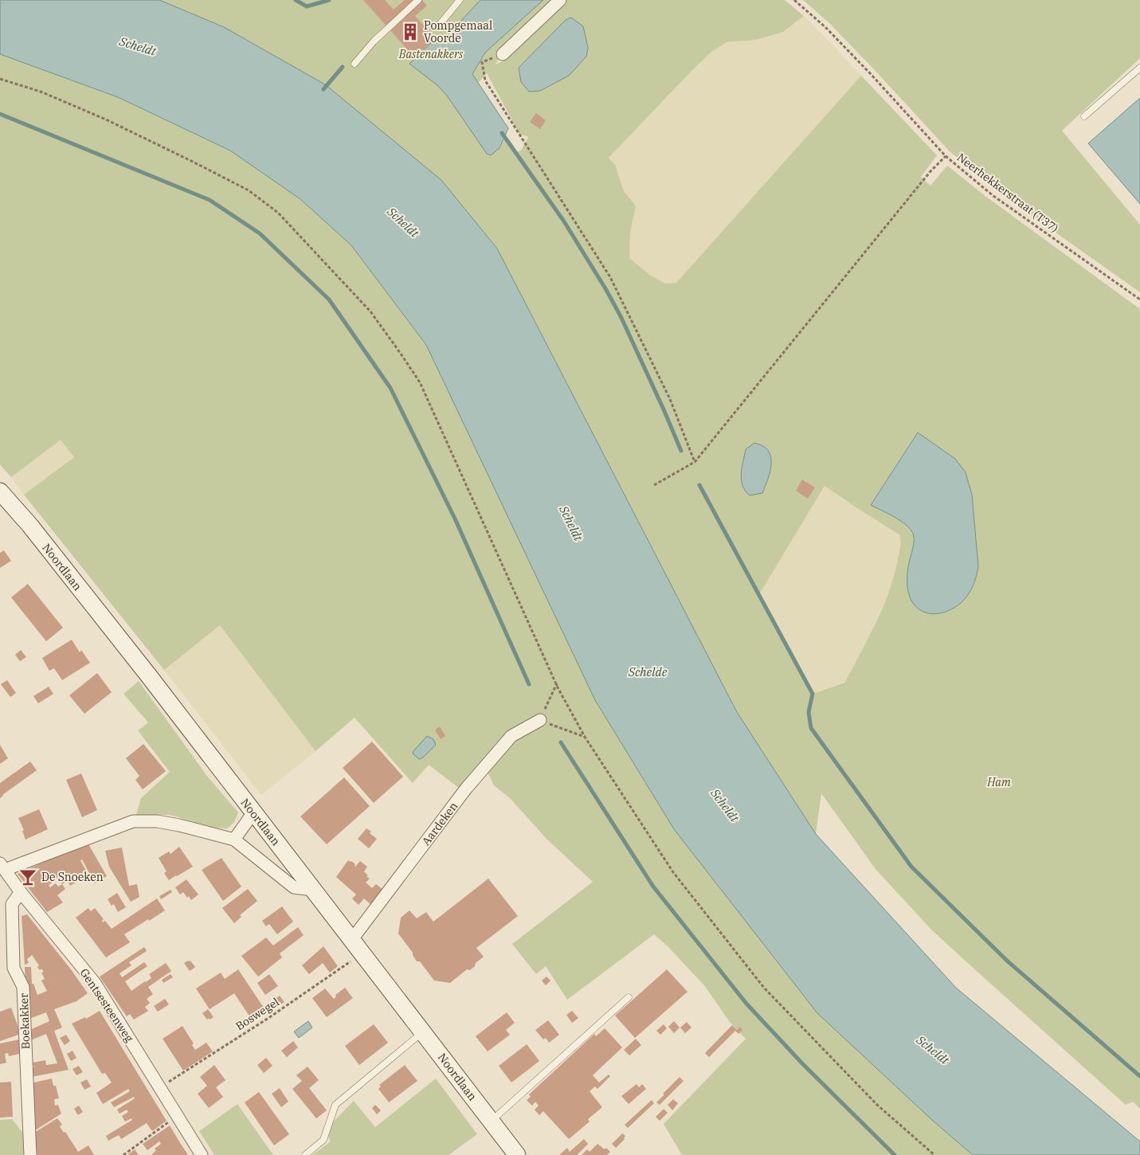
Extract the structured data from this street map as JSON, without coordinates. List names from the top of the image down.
{
  "streets": {
    "street": [
      "Noordlaan",
      "Aardeken",
      "Gentsesteenweg",
      "Boekakker"
    ],
    "path": ["Neerhekkerstraat (T37)", "Boswegel"]
  },
  "crossings": [
    ["Noordlaan", "Aardeken"],
    ["Noordlaan", "Boswegel"],
    ["Gentsesteenweg", "Boswegel"],
    ["Gentsesteenweg", "Boekakker"]
  ],
  "water": ["Scheldt", "Schelde"],
  "parks": ["Bastenakkers", "Ham"],
  "places": {
    "building": ["Pompgemaal Voorde"],
    "bar": ["De Snoeken"]
  }
}
